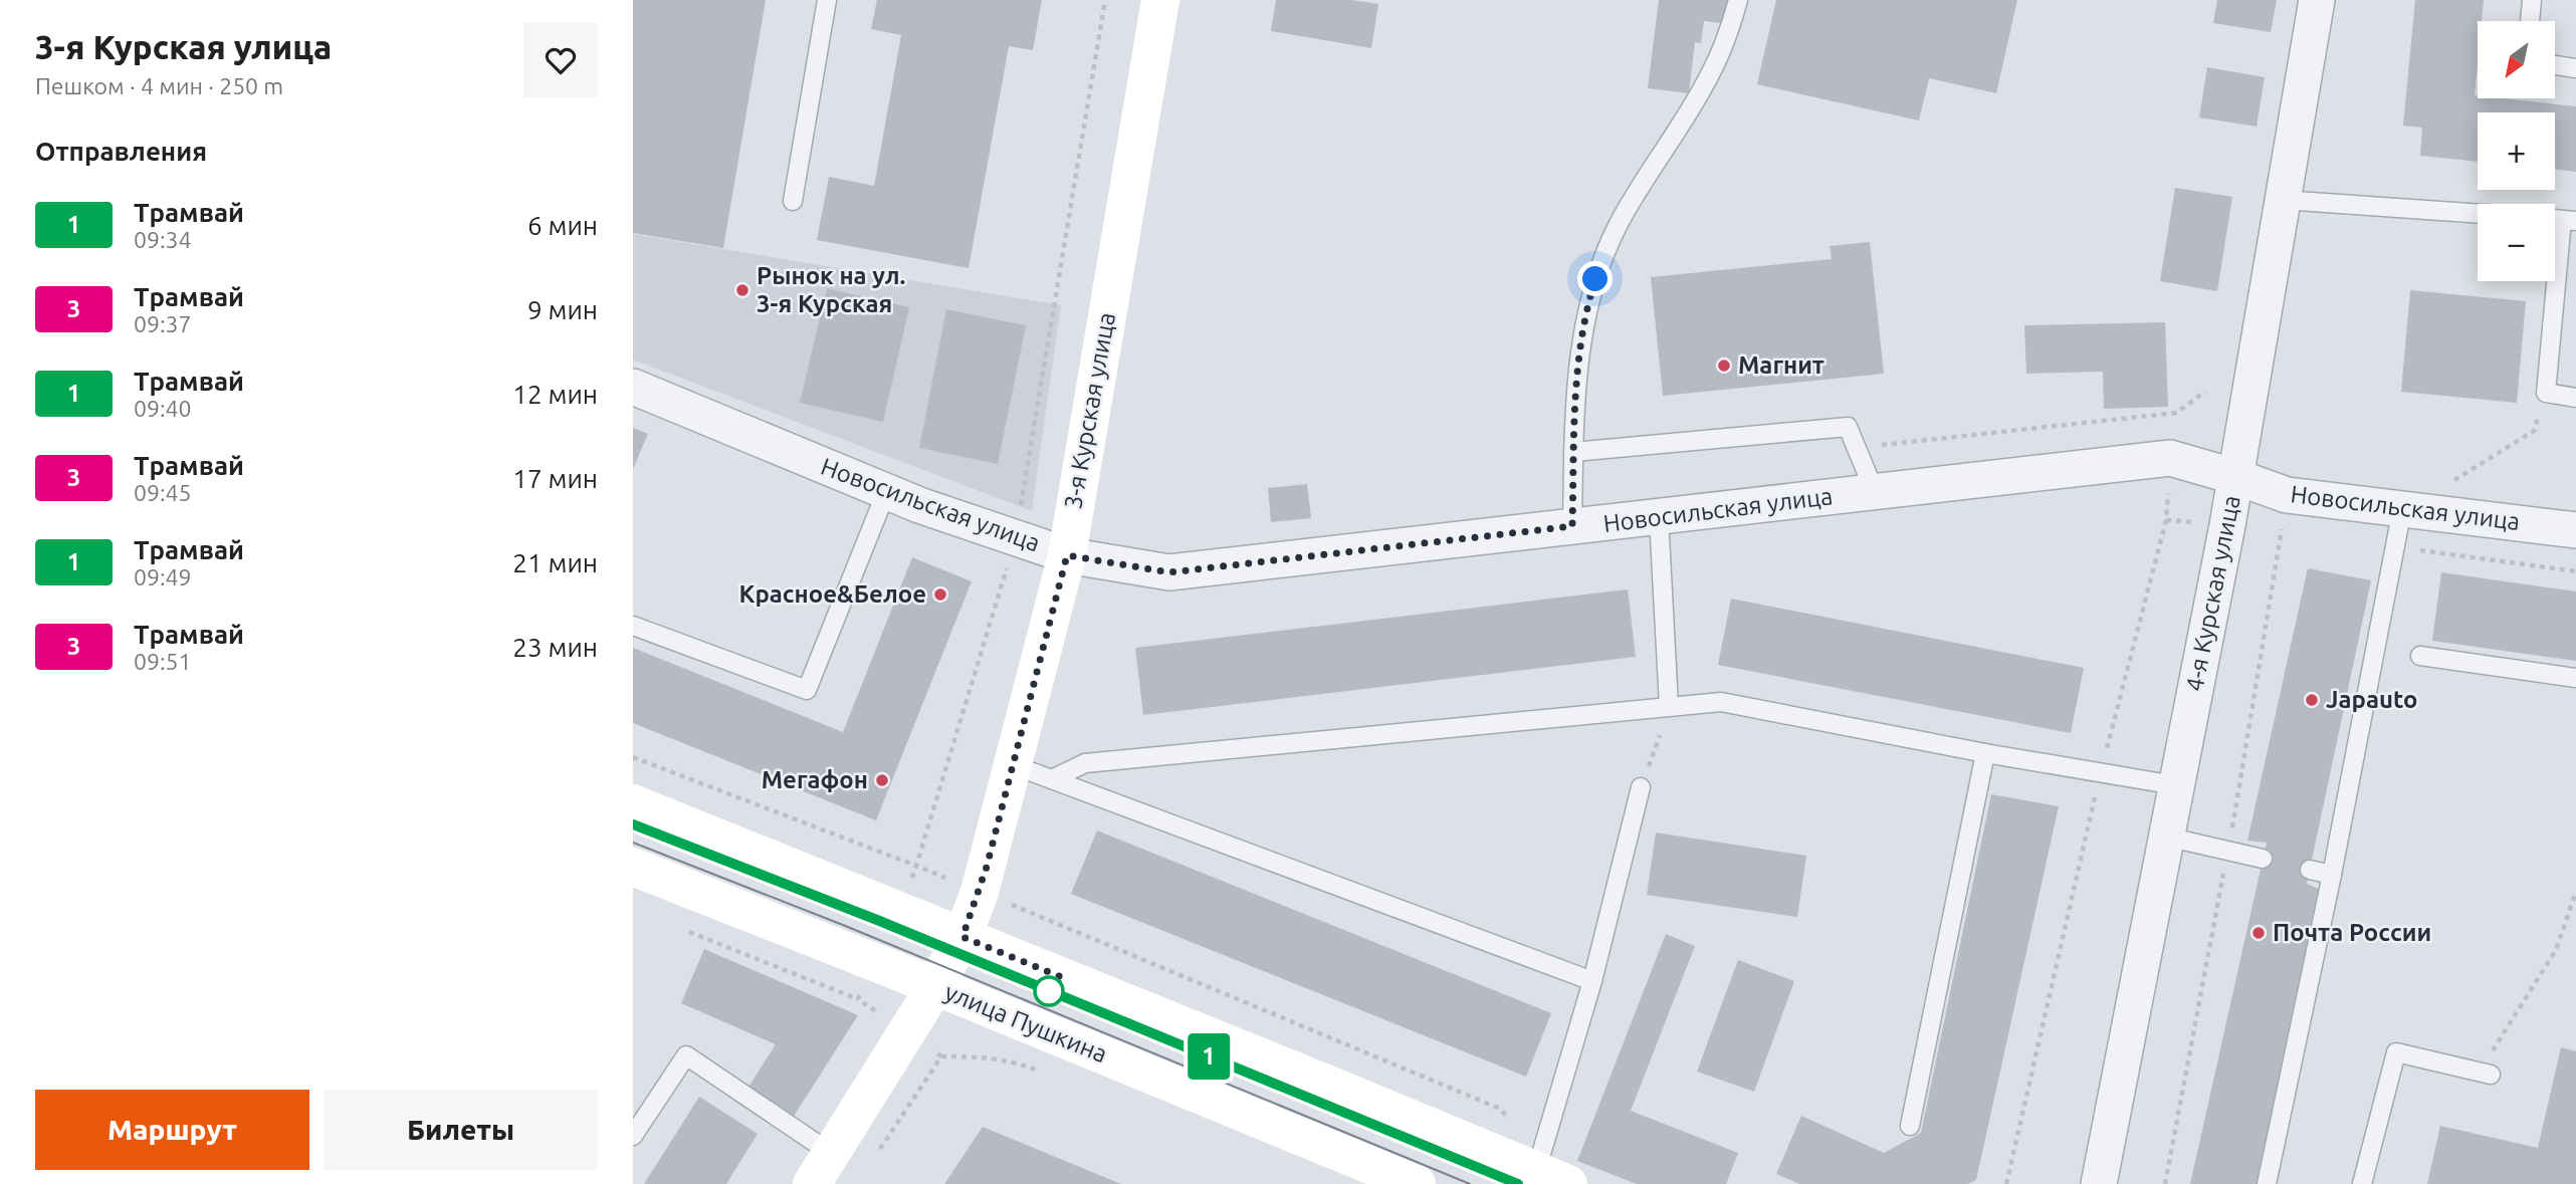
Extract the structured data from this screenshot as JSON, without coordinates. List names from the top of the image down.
{
  "streets": {
    "main road": ["3-я Курская улица", "улица Пушкина"],
    "street": ["Новосильская улица", "4-я Курская улица"]
  },
  "crossings": [
    ["3-я Курская улица", "Новосильская улица"],
    ["3-я Курская улица", "улица Пушкина"],
    ["Новосильская улица", "4-я Курская улица"]
  ],
  "places": [
    "Рынок на ул. 3-я Курская",
    "Магнит",
    "Красное&Белое",
    "Japauto",
    "Мегафон",
    "Почта России"
  ],
  "lines": ["tram line 1"],
  "north": "bottom left",
  "page": {
    "heading": [
      ["3-я Курская улица", "Пешком · 4 мин · 250 m"],
      "Отправления"
    ],
    "on_map": "1",
    "map_buttons": ["+", "−"],
    "list": [
      {
        "mark": "1",
        "name": "Трамвай",
        "note": "09:34",
        "value": "6 мин"
      },
      {
        "mark": "3",
        "name": "Трамвай",
        "note": "09:37",
        "value": "9 мин"
      },
      {
        "mark": "1",
        "name": "Трамвай",
        "note": "09:40",
        "value": "12 мин"
      },
      {
        "mark": "3",
        "name": "Трамвай",
        "note": "09:45",
        "value": "17 мин"
      },
      {
        "mark": "1",
        "name": "Трамвай",
        "note": "09:49",
        "value": "21 мин"
      },
      {
        "mark": "3",
        "name": "Трамвай",
        "note": "09:51",
        "value": "23 мин"
      }
    ],
    "buttons": ["Маршрут", "Билеты"]
  }
}
